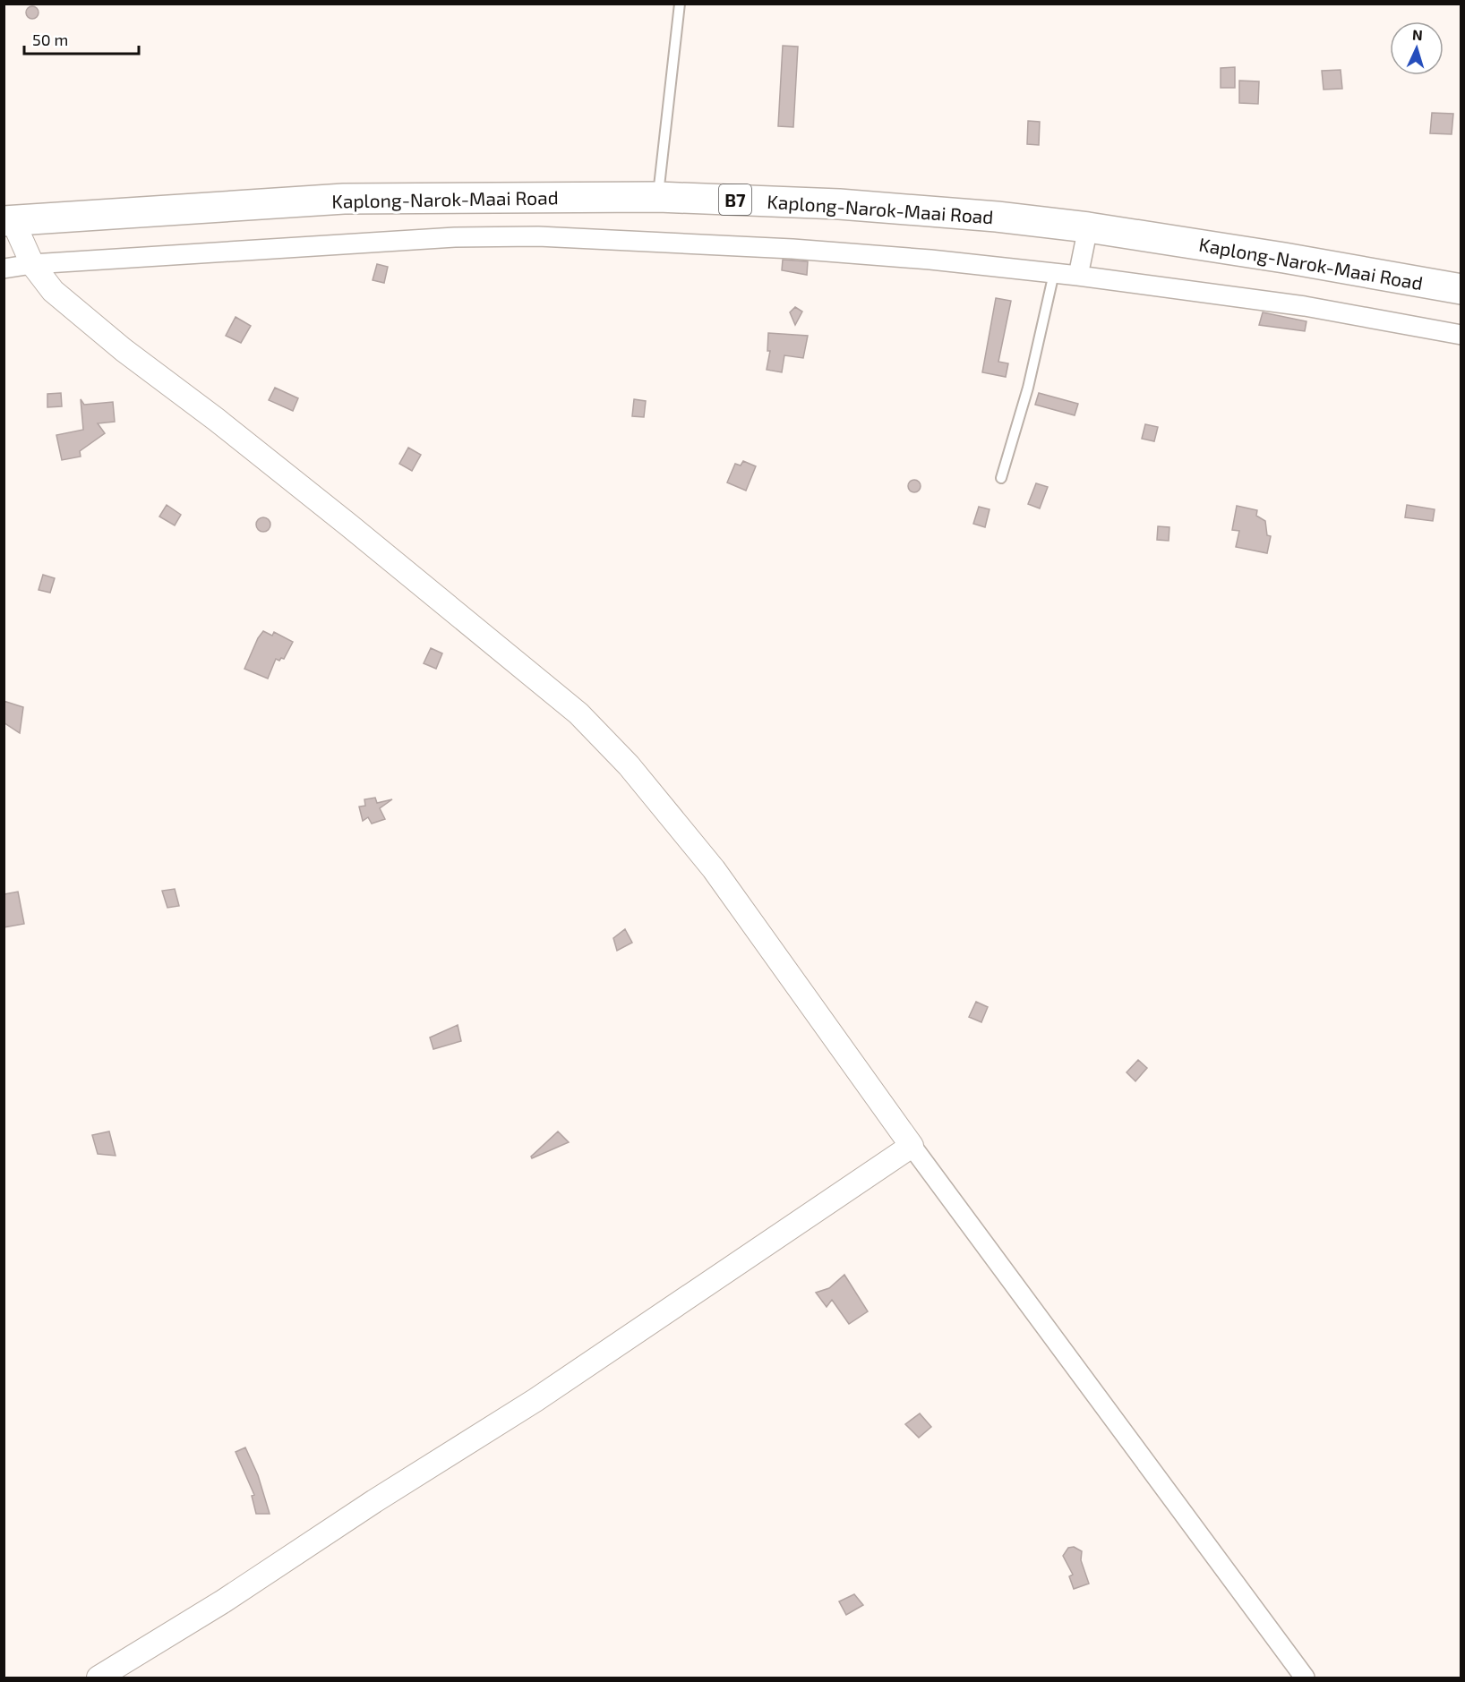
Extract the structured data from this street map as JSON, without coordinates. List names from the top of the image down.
{
  "streets": {
    "highway": ["Kaplong-Narok-Maai Road", "B7"]
  },
  "scale_bar": "50 m",
  "north": "top"
}
